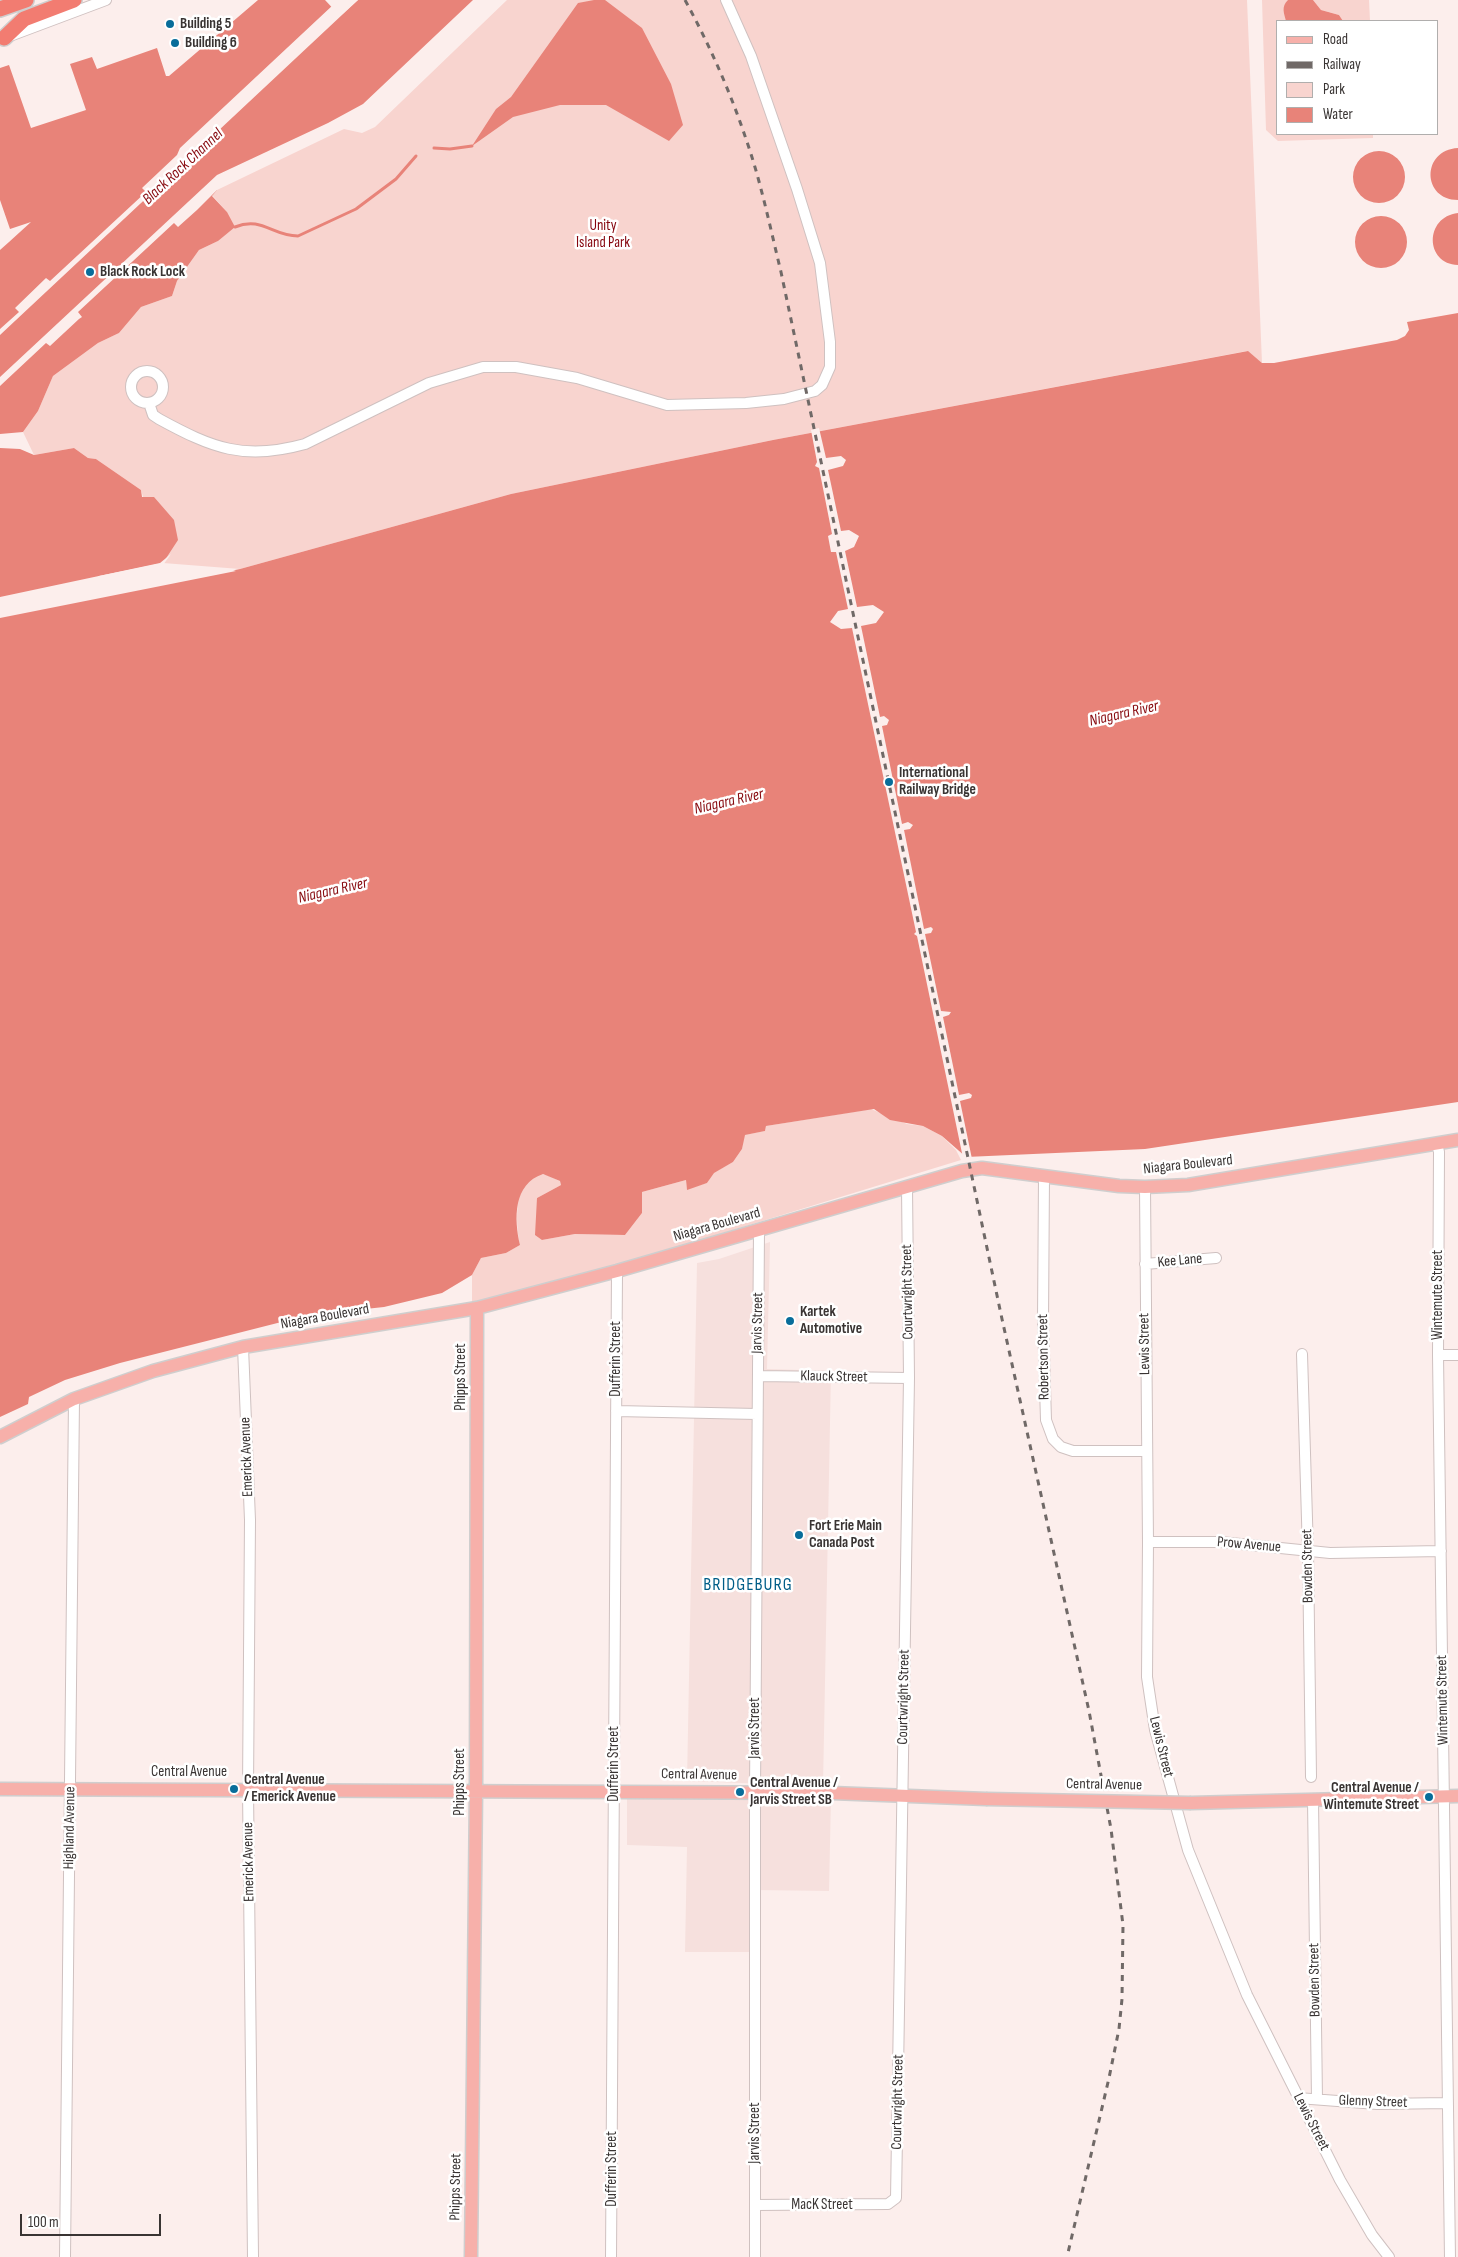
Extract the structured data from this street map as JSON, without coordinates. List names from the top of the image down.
{
  "streets": {
    "main road": ["Niagara Boulevard", "Phipps Street", "Central Avenue"],
    "street": [
      "Kee Lane",
      "Courtwright Street",
      "Wintemute Street",
      "Jarvis Street",
      "Lewis Street",
      "Robertson Street",
      "Dufferin Street",
      "Klauck Street",
      "Emerick Avenue",
      "Prow Avenue",
      "Bowden Street",
      "Highland Avenue",
      "Glenny Street",
      "MacK Street"
    ]
  },
  "crossings": [
    ["Niagara Boulevard", "Courtwright Street"],
    ["Niagara Boulevard", "Wintemute Street"],
    ["Niagara Boulevard", "Jarvis Street"],
    ["Niagara Boulevard", "Lewis Street"],
    ["Niagara Boulevard", "Robertson Street"],
    ["Niagara Boulevard", "Dufferin Street"],
    ["Niagara Boulevard", "Phipps Street"],
    ["Niagara Boulevard", "Emerick Avenue"],
    ["Niagara Boulevard", "Highland Avenue"],
    ["Kee Lane", "Lewis Street"],
    ["Courtwright Street", "Klauck Street"],
    ["Courtwright Street", "Central Avenue"],
    ["Courtwright Street", "MacK Street"],
    ["Wintemute Street", "Prow Avenue"],
    ["Wintemute Street", "Central Avenue"],
    ["Wintemute Street", "Glenny Street"],
    ["Jarvis Street", "Klauck Street"],
    ["Jarvis Street", "Central Avenue"],
    ["Jarvis Street", "MacK Street"],
    ["Lewis Street", "Robertson Street"],
    ["Lewis Street", "Prow Avenue"],
    ["Lewis Street", "Glenny Street"],
    ["Dufferin Street", "Central Avenue"],
    ["Phipps Street", "Central Avenue"],
    ["Emerick Avenue", "Central Avenue"],
    ["Prow Avenue", "Bowden Street"],
    ["Bowden Street", "Central Avenue"],
    ["Bowden Street", "Glenny Street"],
    ["Central Avenue", "Highland Avenue"]
  ],
  "districts": ["BRIDGEBURG"],
  "water": ["Black Rock Channel", "Niagara River"],
  "parks": ["Unity Island Park"],
  "places": [
    "Building 5",
    "Building 6",
    "Black Rock Lock",
    "International Railway Bridge",
    "Kartek Automotive",
    "Fort Erie Main Canada Post",
    "Central Avenue / Emerick Avenue",
    "Central Avenue / Jarvis Street SB",
    "Central Avenue / Wintemute Street"
  ],
  "legend": [
    "Road",
    "Railway",
    "Park",
    "Water"
  ],
  "scale_bar": "100 m"
}
